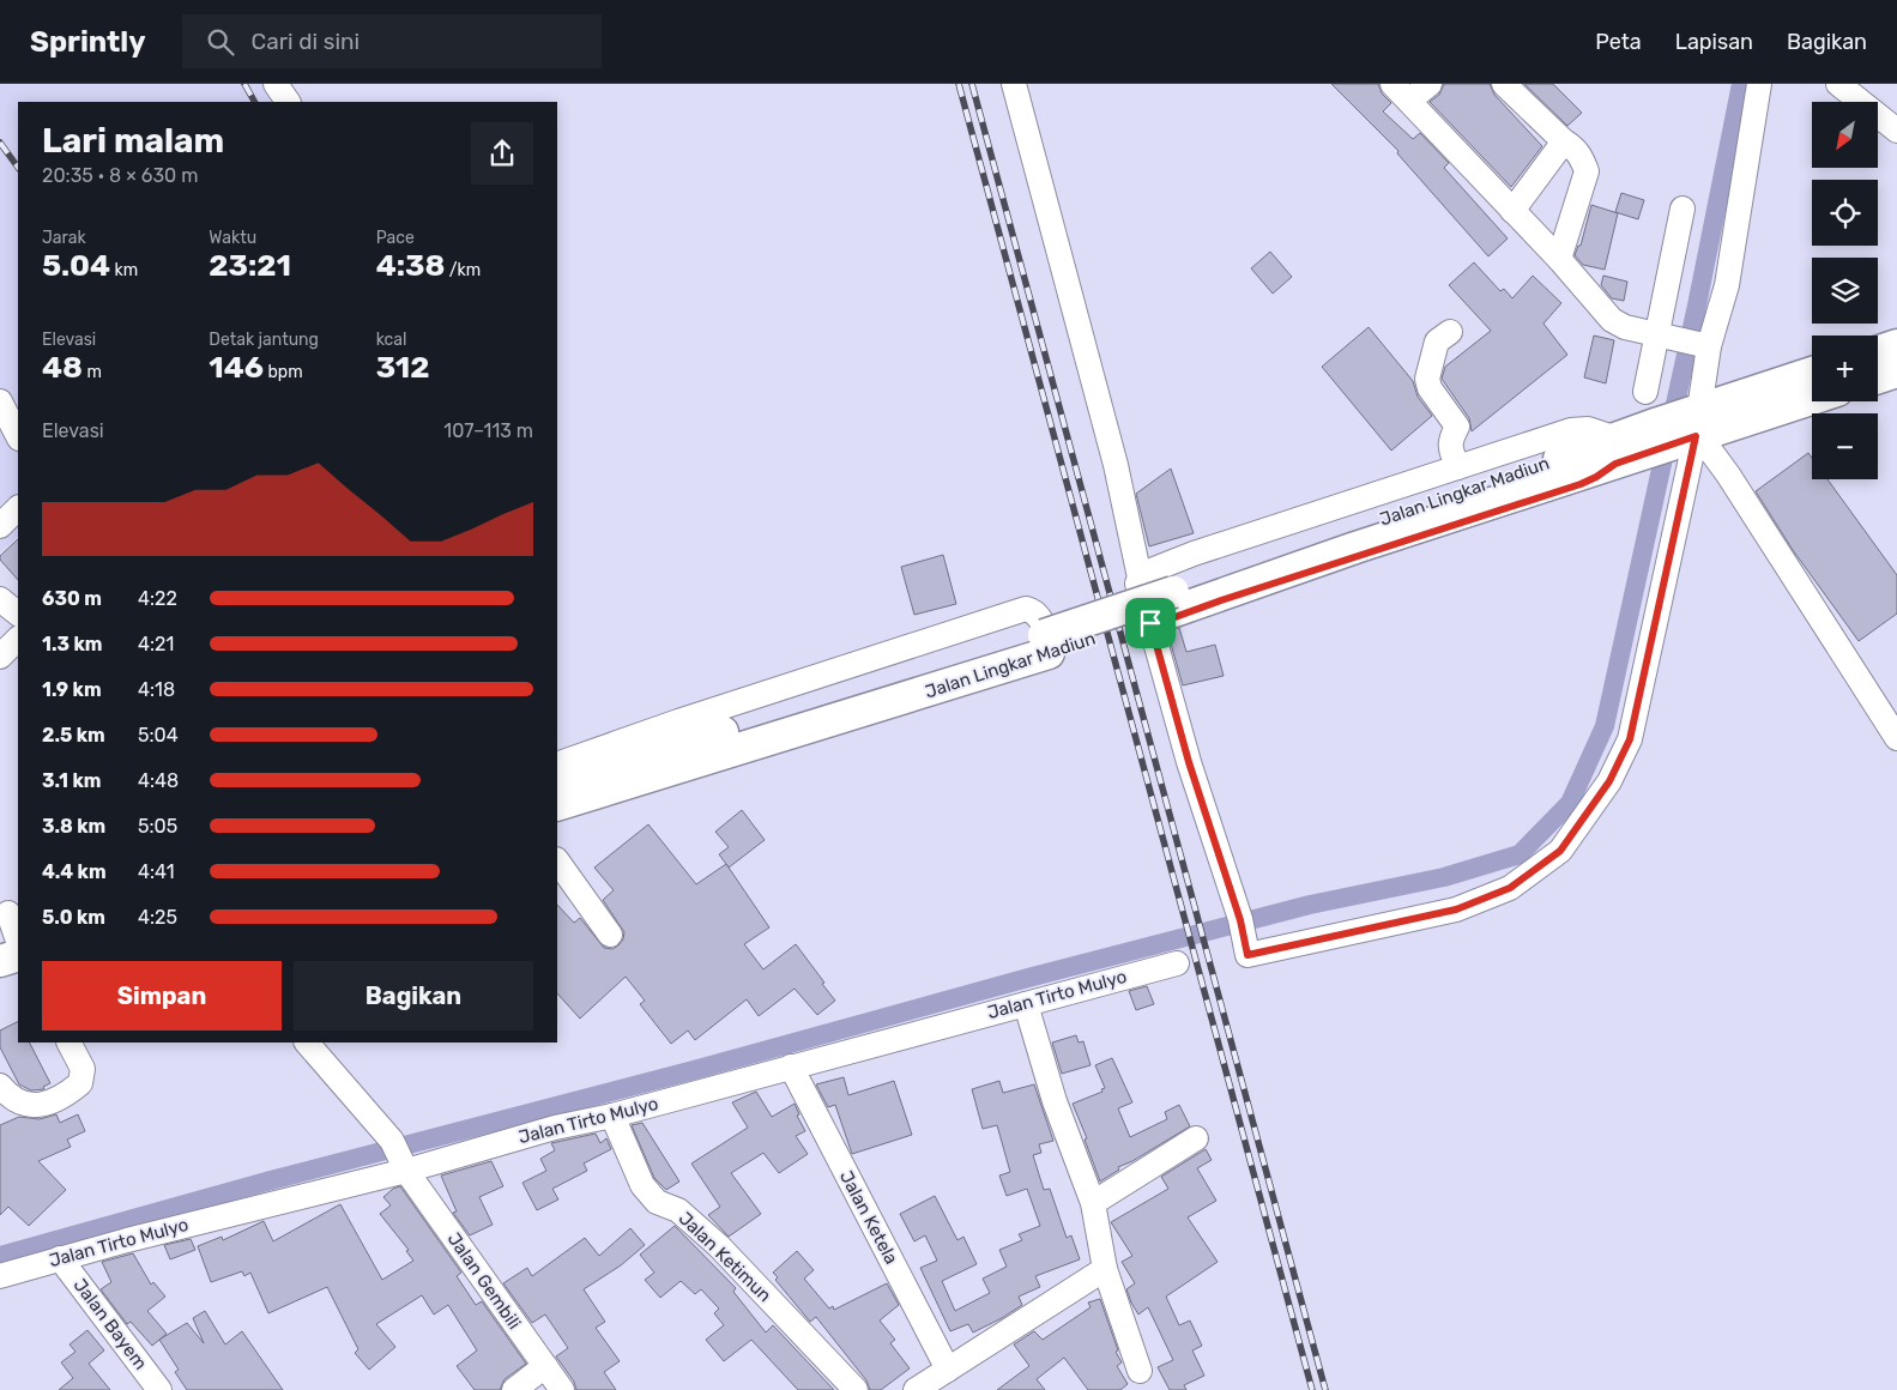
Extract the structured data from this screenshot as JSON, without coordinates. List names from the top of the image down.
{
  "streets": {
    "main road": ["Jalan Lingkar Madiun"],
    "street": [
      "Jalan Tirto Mulyo",
      "Jalan Ketela",
      "Jalan Ketimun",
      "Jalan Gembili",
      "Jalan Bayem"
    ]
  },
  "crossings": [
    ["Jalan Tirto Mulyo", "Jalan Ketela"],
    ["Jalan Tirto Mulyo", "Jalan Ketimun"],
    ["Jalan Tirto Mulyo", "Jalan Gembili"],
    ["Jalan Tirto Mulyo", "Jalan Bayem"]
  ],
  "north": "bottom left",
  "page": {
    "header": "Sprintly",
    "search": "Cari di sini",
    "nav": ["Peta", "Lapisan", "Bagikan"],
    "map_buttons": ["+", "−"],
    "heading": ["Lari malam", "20:35 · 8 × 630 m"],
    "stats": [
      ["Jarak", "5.04 km"],
      ["Waktu", "23:21"],
      ["Pace", "4:38 /km"],
      ["Elevasi", "48 m"],
      ["Detak jantung", "146 bpm"],
      ["kcal", "312"]
    ],
    "chart": ["Elevasi", "107–113 m"],
    "list": [
      {
        "name": "630 m",
        "note": "4:22"
      },
      {
        "name": "1.3 km",
        "note": "4:21"
      },
      {
        "name": "1.9 km",
        "note": "4:18"
      },
      {
        "name": "2.5 km",
        "note": "5:04"
      },
      {
        "name": "3.1 km",
        "note": "4:48"
      },
      {
        "name": "3.8 km",
        "note": "5:05"
      },
      {
        "name": "4.4 km",
        "note": "4:41"
      },
      {
        "name": "5.0 km",
        "note": "4:25"
      }
    ],
    "buttons": ["Simpan", "Bagikan"]
  }
}
